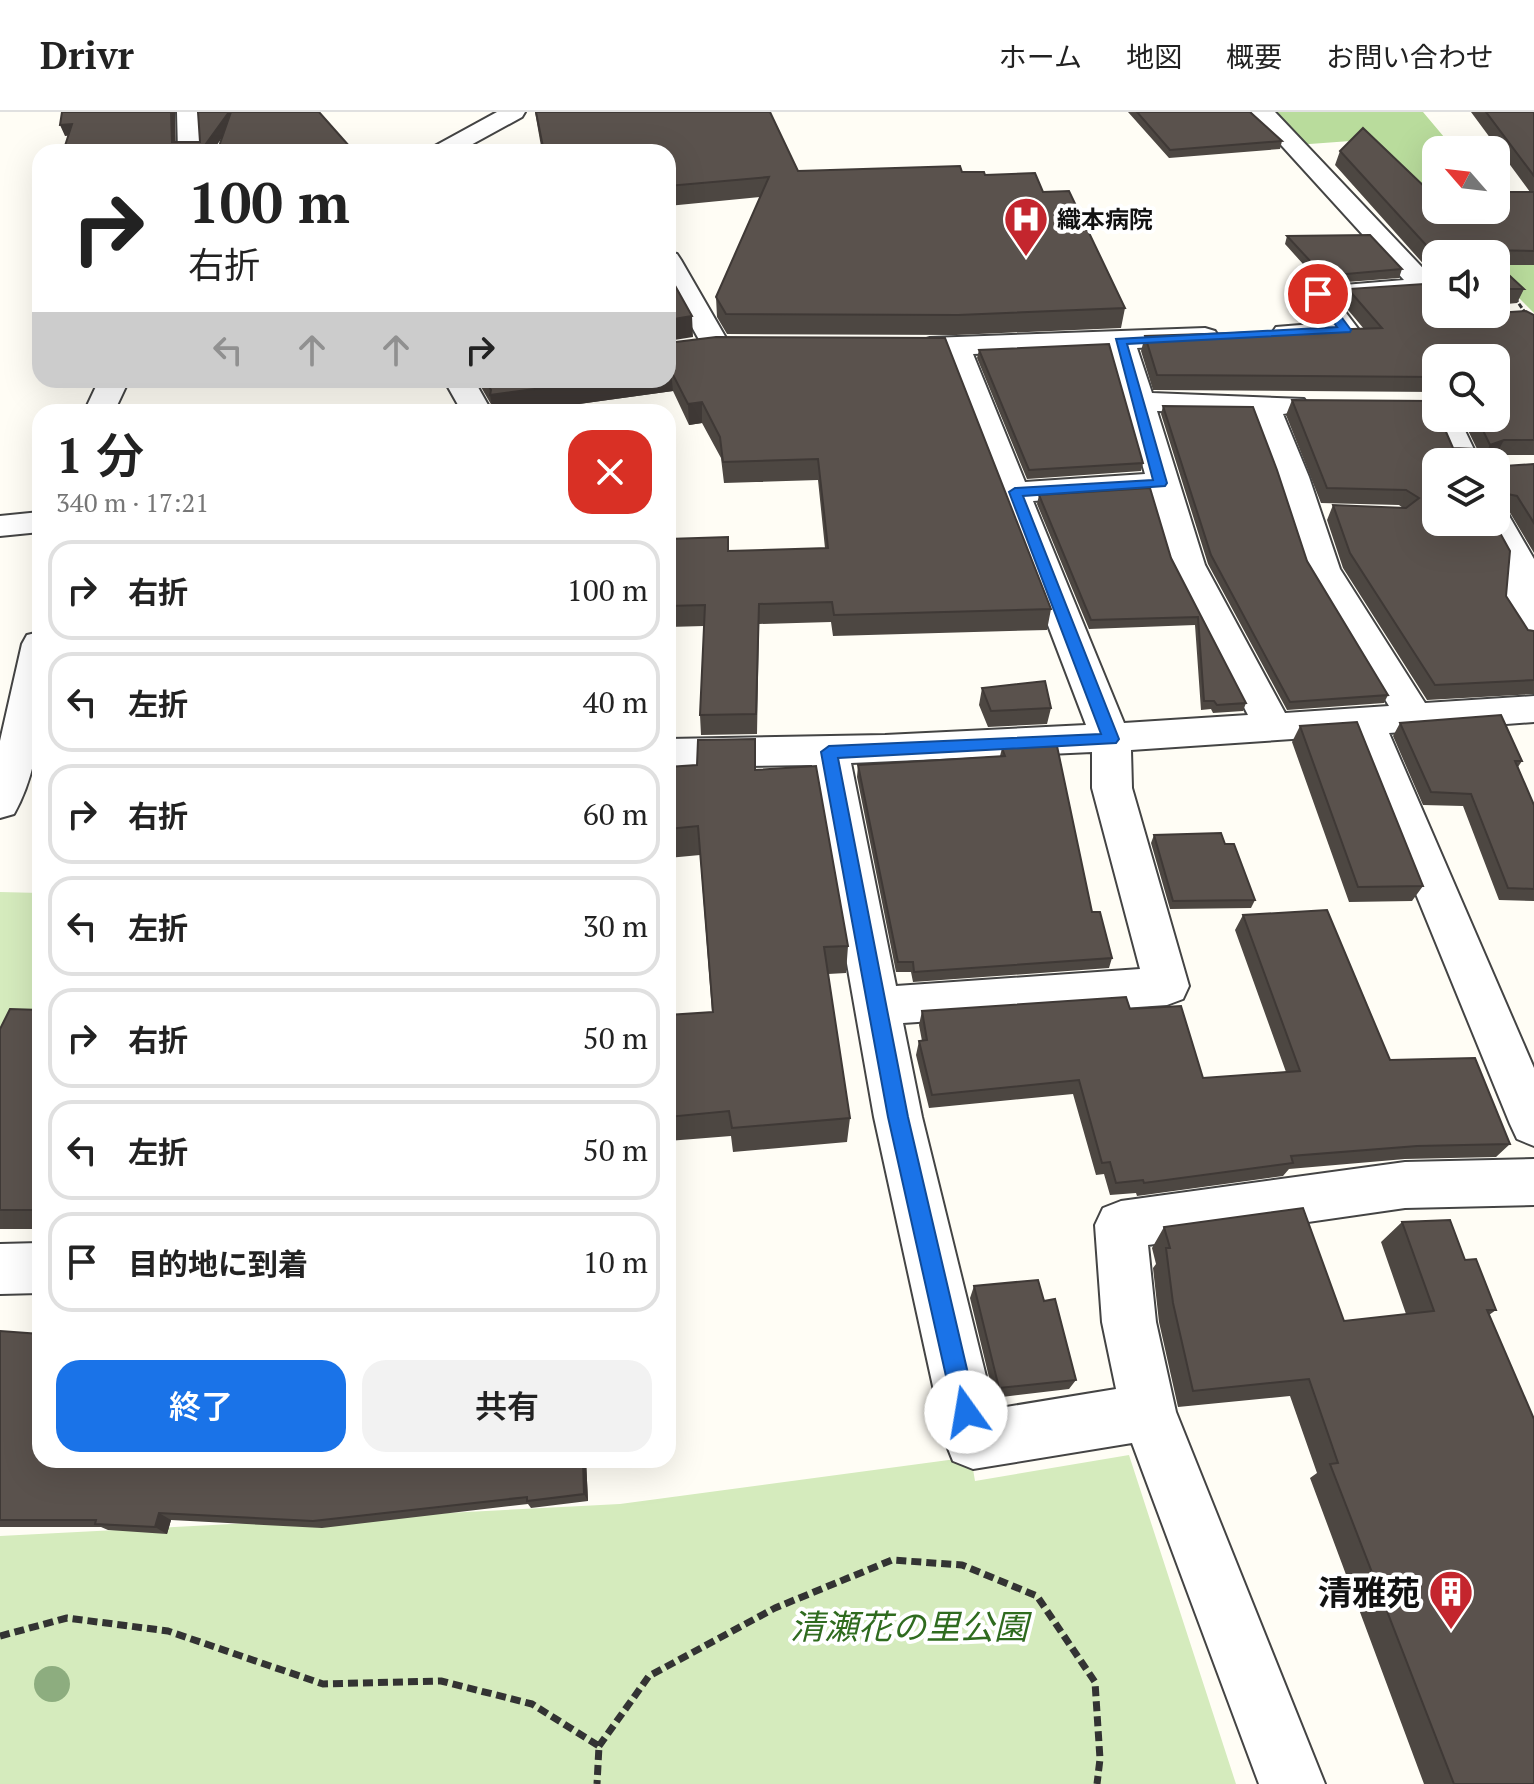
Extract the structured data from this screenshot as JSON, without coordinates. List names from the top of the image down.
{
  "parks": ["清瀬花の里公園"],
  "places": {
    "hospital": ["織本病院"],
    "building": ["清雅苑"]
  },
  "north": "top left",
  "page": {
    "header": "Drivr",
    "nav": [
      "ホーム",
      "地図",
      "概要",
      "お問い合わせ"
    ],
    "turn": ["100 m", "右折"],
    "heading": ["1 分", "340 m · 17:21"],
    "list": [
      {
        "name": "右折",
        "value": "100 m"
      },
      {
        "name": "左折",
        "value": "40 m"
      },
      {
        "name": "右折",
        "value": "60 m"
      },
      {
        "name": "左折",
        "value": "30 m"
      },
      {
        "name": "右折",
        "value": "50 m"
      },
      {
        "name": "左折",
        "value": "50 m"
      },
      {
        "name": "目的地に到着",
        "value": "10 m"
      }
    ],
    "buttons": ["終了", "共有"]
  }
}
